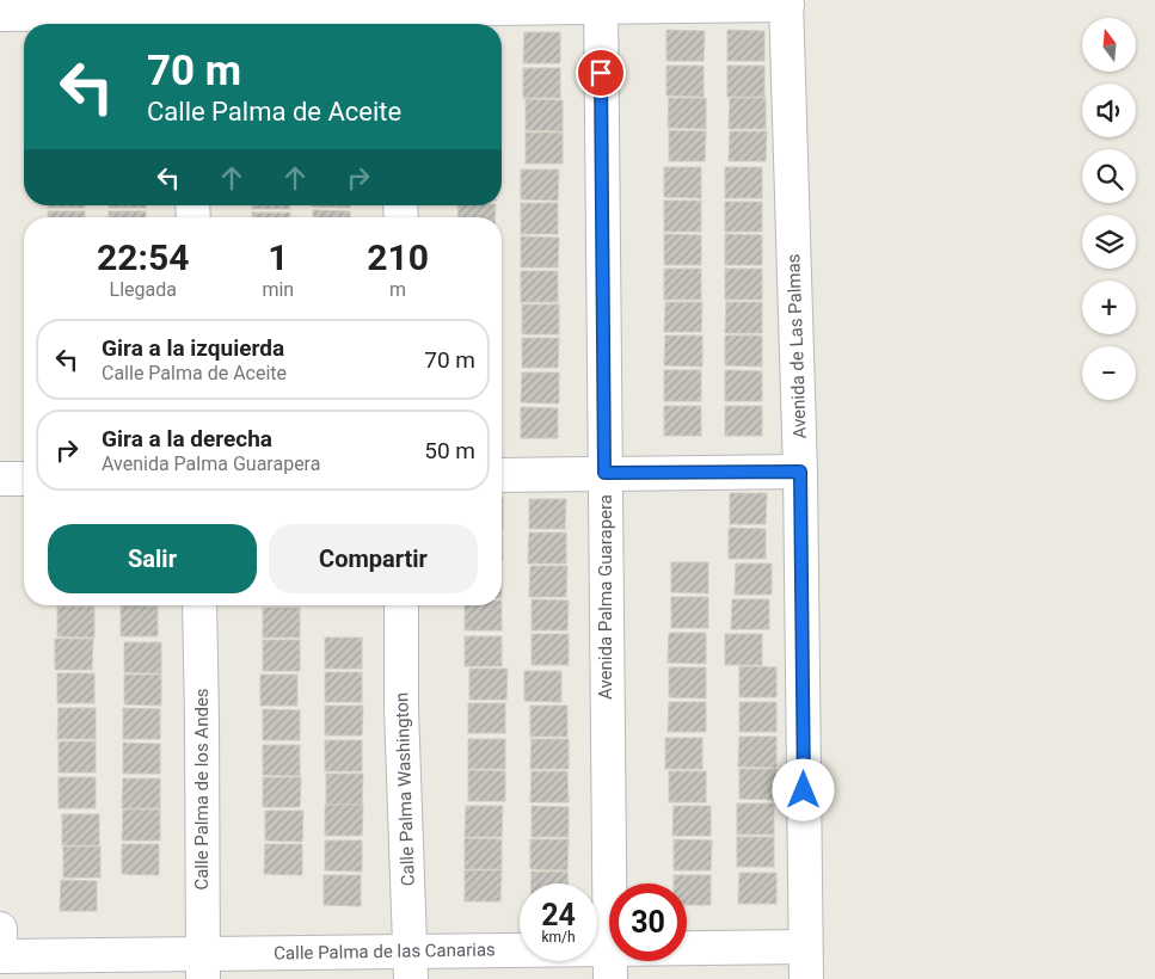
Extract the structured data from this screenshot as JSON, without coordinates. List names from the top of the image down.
{
  "streets": {
    "street": [
      "Avenida de Las Palmas",
      "Avenida Palma Guarapera",
      "Calle Palma de los Andes",
      "Calle Palma Washington",
      "Calle Palma de las Canarias"
    ]
  },
  "crossings": [
    ["Avenida de Las Palmas", "Calle Palma de las Canarias"],
    ["Avenida Palma Guarapera", "Calle Palma de las Canarias"],
    ["Calle Palma de los Andes", "Calle Palma de las Canarias"],
    ["Calle Palma Washington", "Calle Palma de las Canarias"]
  ],
  "north": "top",
  "page": {
    "map_buttons": ["+", "−"],
    "turn": ["70 m", "Calle Palma de Aceite"],
    "eta": [
      "22:54",
      "Llegada",
      "1",
      "min",
      "210",
      "m"
    ],
    "list": [
      {
        "name": "Gira a la izquierda",
        "note": "Calle Palma de Aceite",
        "value": "70 m"
      },
      {
        "name": "Gira a la derecha",
        "note": "Avenida Palma Guarapera",
        "value": "50 m"
      }
    ],
    "buttons": ["Salir", "Compartir"],
    "speed": "24 km/h",
    "limit": "30"
  }
}
